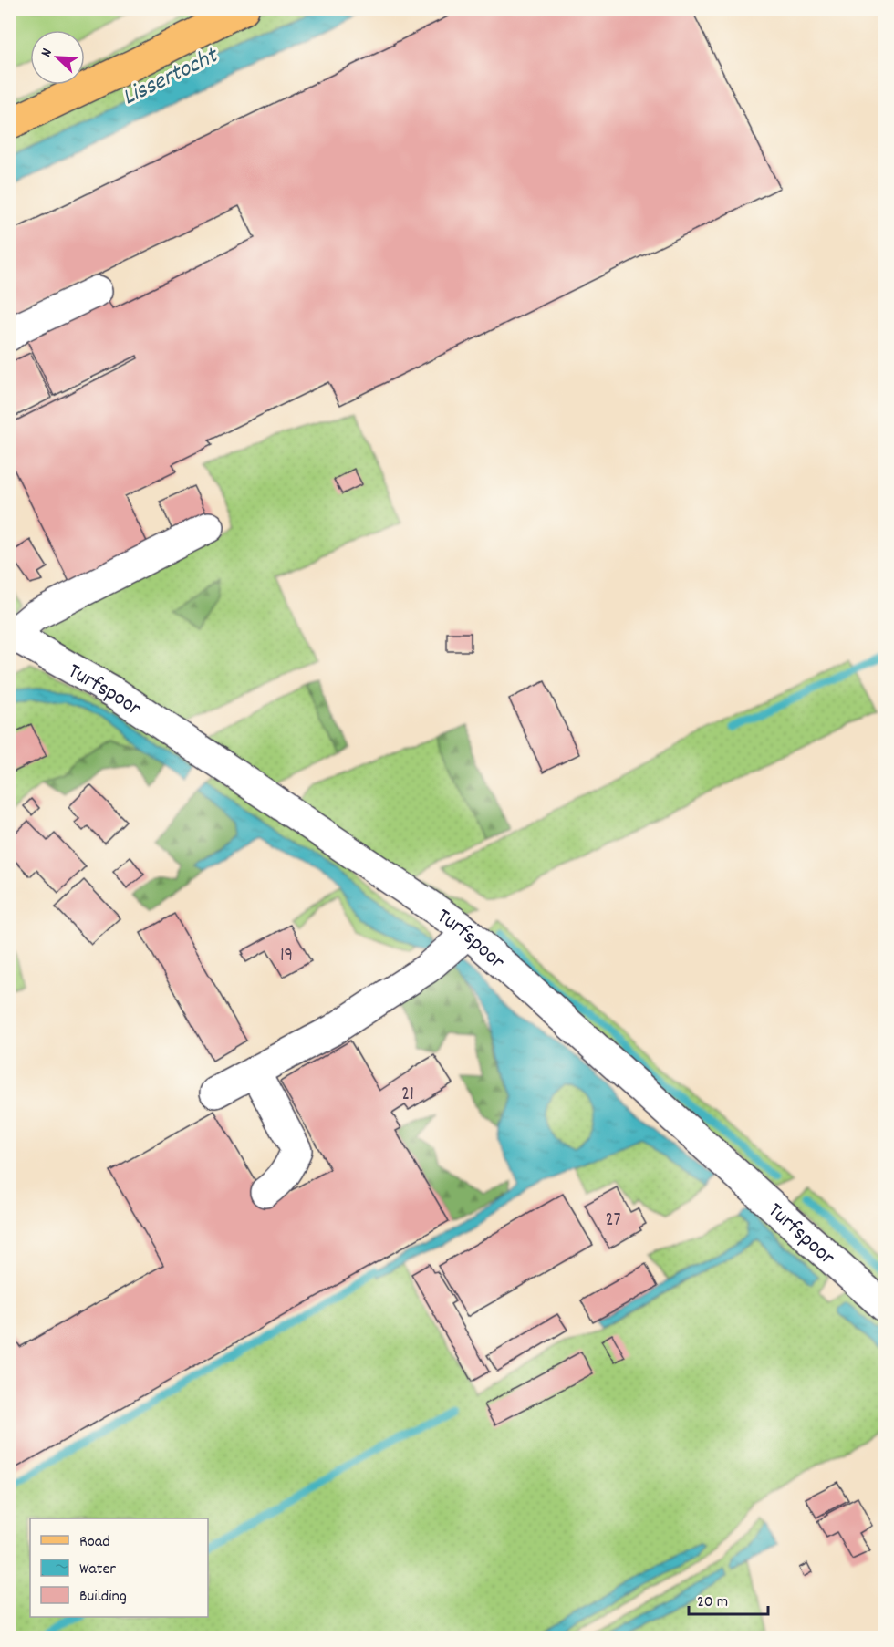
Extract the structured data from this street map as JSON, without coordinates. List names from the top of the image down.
{
  "streets": {
    "street": ["Turfspoor"]
  },
  "water": ["Lissertocht"],
  "house_numbers": ["19", "21", "27"],
  "legend": ["Road", "Water", "Building"],
  "scale_bar": "20 m",
  "north": "top left"
}
